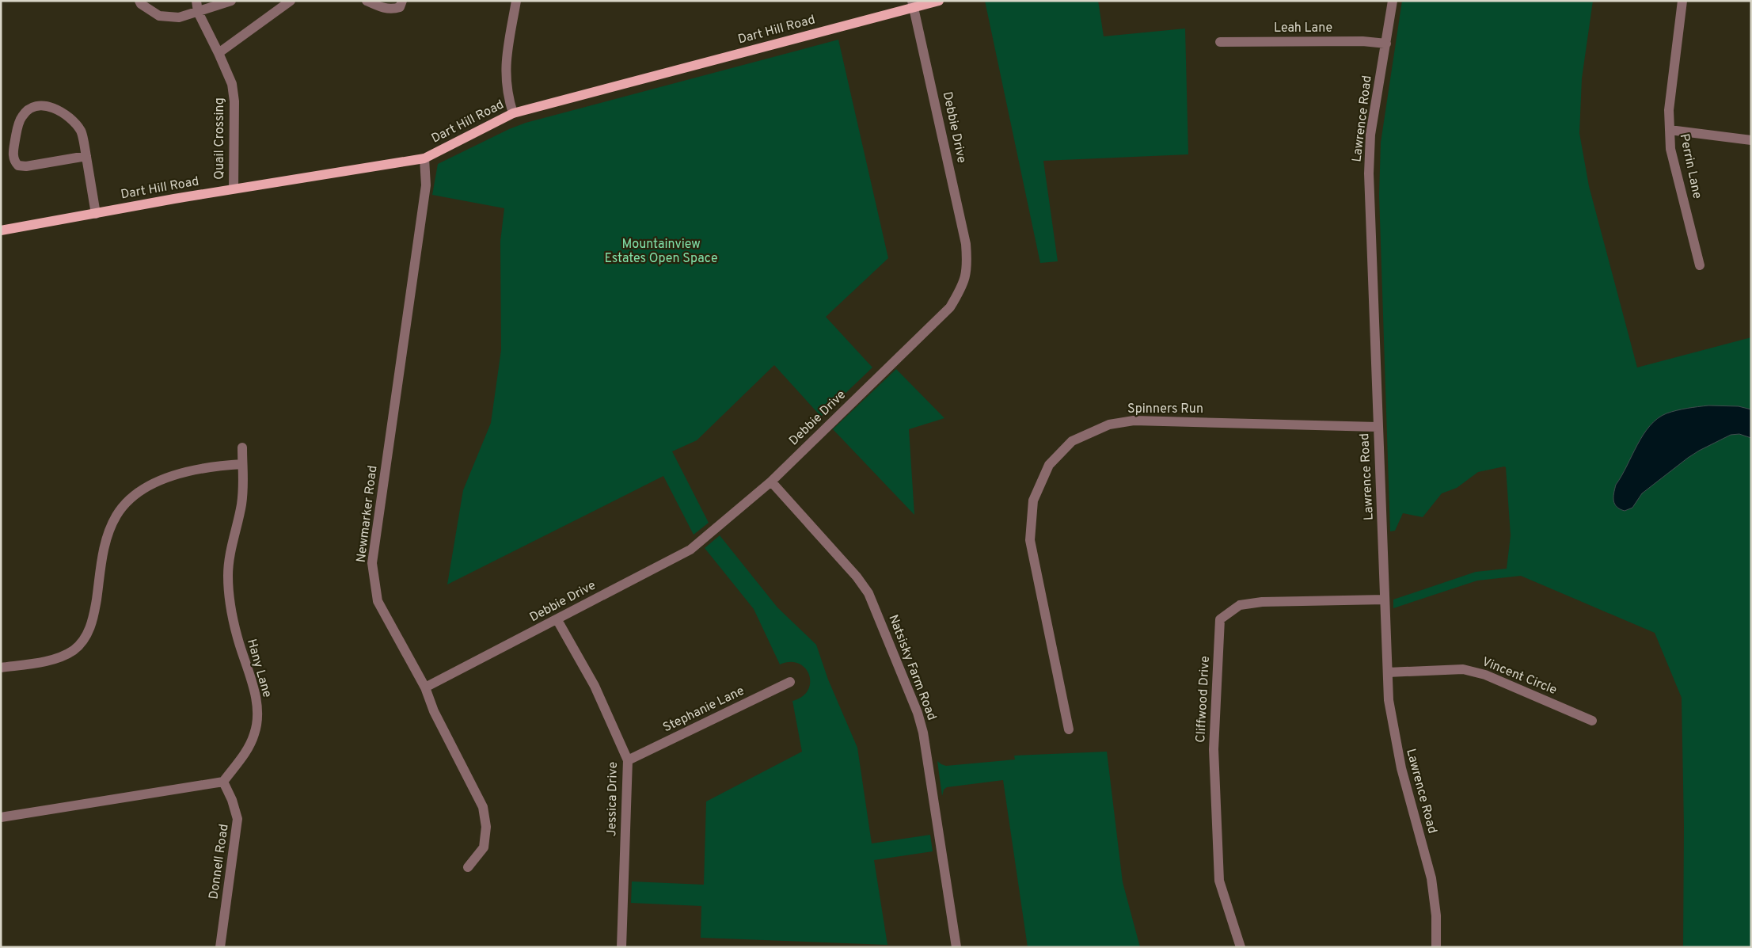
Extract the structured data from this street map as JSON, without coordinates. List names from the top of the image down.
{
  "streets": {
    "main road": ["Dart Hill Road"],
    "street": [
      "Leah Lane",
      "Lawrence Road",
      "Debbie Drive",
      "Quail Crossing",
      "Perrin Lane",
      "Spinners Run",
      "Newmarker Road",
      "Natsisky Farm Road",
      "Hany Lane",
      "Vincent Circle",
      "Cliffwood Drive",
      "Stephanie Lane",
      "Jessica Drive",
      "Donnell Road"
    ]
  },
  "crossings": [
    ["Leah Lane", "Lawrence Road"],
    ["Dart Hill Road", "Debbie Drive"],
    ["Dart Hill Road", "Quail Crossing"],
    ["Dart Hill Road", "Newmarker Road"],
    ["Lawrence Road", "Spinners Run"],
    ["Lawrence Road", "Vincent Circle"],
    ["Lawrence Road", "Cliffwood Drive"],
    ["Debbie Drive", "Newmarker Road"],
    ["Debbie Drive", "Natsisky Farm Road"],
    ["Debbie Drive", "Jessica Drive"],
    ["Hany Lane", "Donnell Road"],
    ["Stephanie Lane", "Jessica Drive"]
  ],
  "parks": ["Mountainview Estates Open Space"]
}
